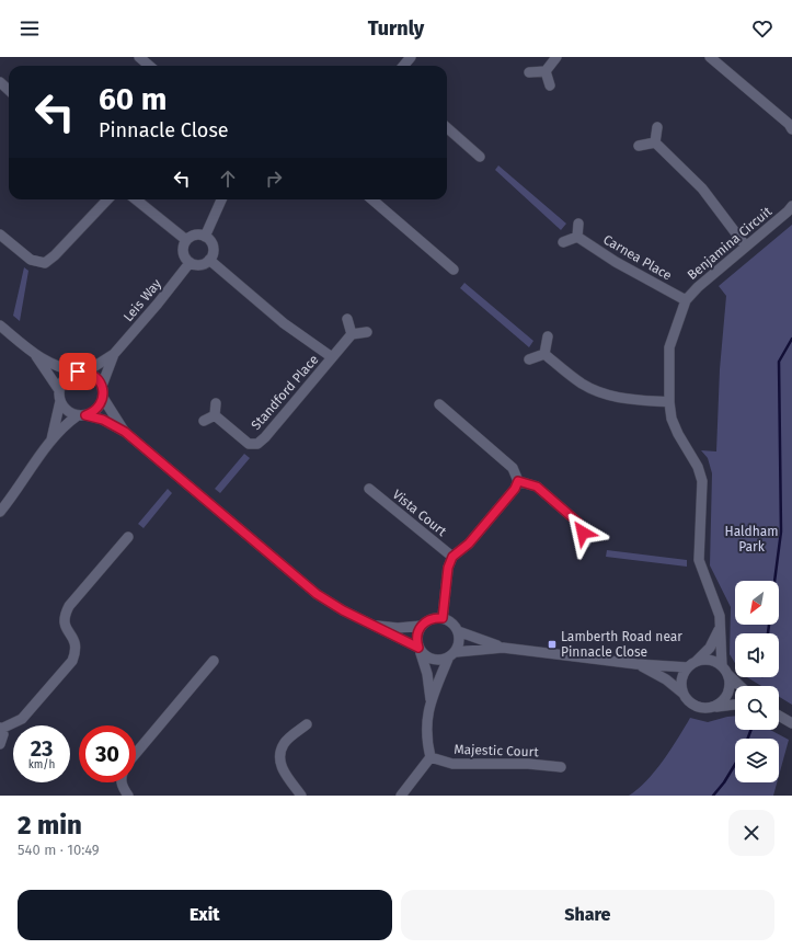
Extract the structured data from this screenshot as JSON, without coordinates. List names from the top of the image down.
{
  "streets": {
    "street": [
      "Benjamina Circuit",
      "Carnea Place",
      "Leis Way",
      "Standford Place",
      "Vista Court",
      "Majestic Court"
    ]
  },
  "crossings": [
    ["Benjamina Circuit", "Carnea Place"],
    ["Leis Way", "Standford Place"]
  ],
  "parks": ["Haldham Park"],
  "places": {
    "transit": ["Lamberth Road near Pinnacle Close"]
  },
  "north": "bottom left",
  "page": {
    "header": "Turnly",
    "turn": ["60 m", "Pinnacle Close"],
    "speed": "23 km/h",
    "limit": "30",
    "heading": ["2 min", "540 m · 10:49"],
    "buttons": ["Exit", "Share"]
  }
}
